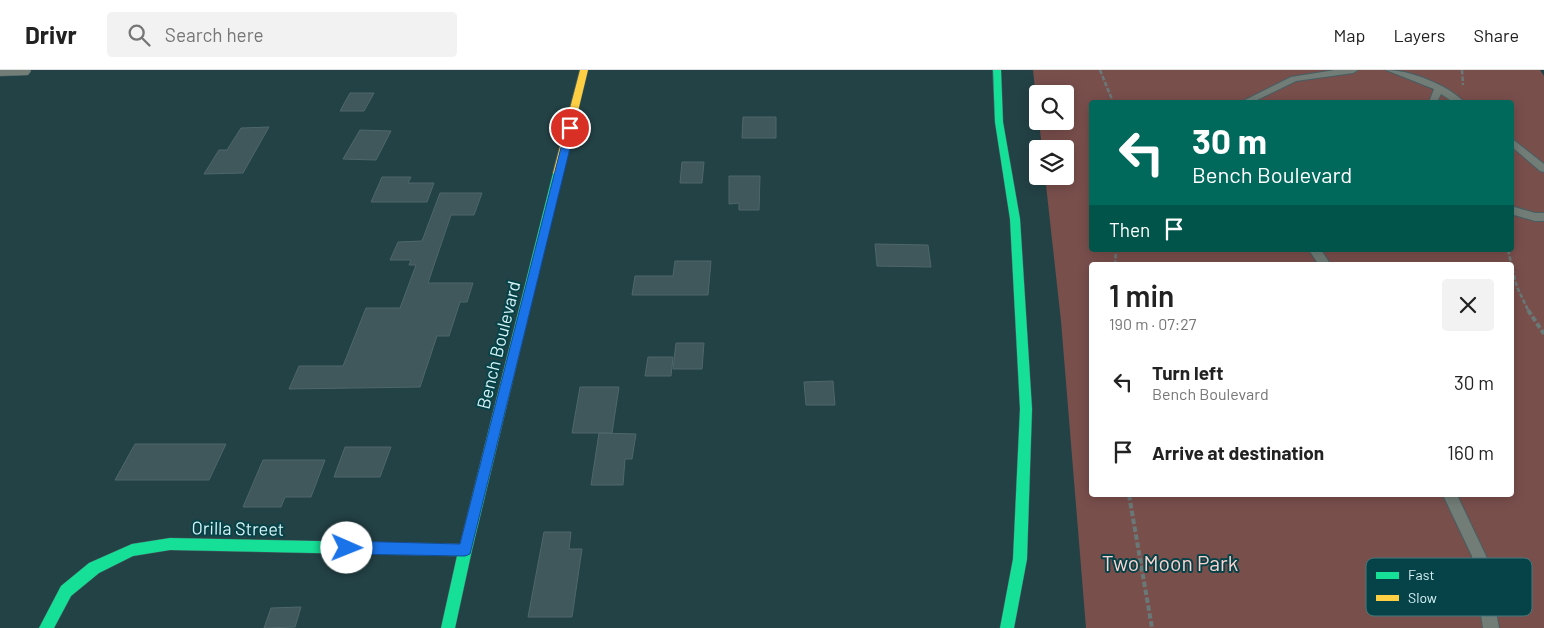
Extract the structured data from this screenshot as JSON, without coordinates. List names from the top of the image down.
{
  "streets": {
    "street": ["Bench Boulevard", "Orilla Street"]
  },
  "crossings": [
    ["Bench Boulevard", "Orilla Street"]
  ],
  "parks": ["Two Moon Park"],
  "legend": ["Fast", "Slow"],
  "page": {
    "header": "Drivr",
    "search": "Search here",
    "nav": ["Map", "Layers", "Share"],
    "turn": ["30 m", "Bench Boulevard"],
    "then": "Then",
    "heading": ["1 min", "190 m · 07:27"],
    "list": [
      {
        "name": "Turn left",
        "note": "Bench Boulevard",
        "value": "30 m"
      },
      {
        "name": "Arrive at destination",
        "value": "160 m"
      }
    ]
  }
}
